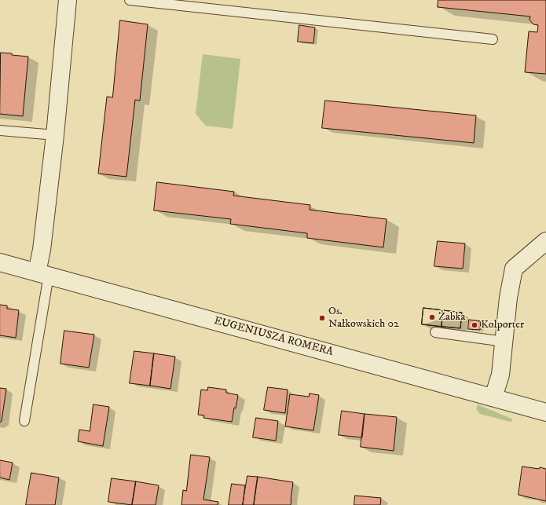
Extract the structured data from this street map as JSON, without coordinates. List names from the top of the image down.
{
  "streets": {
    "street": ["EUGENIUSZA ROMERA"]
  },
  "places": ["Żabka", "Os. Nałkowskich 02", "Kolporter"]
}
